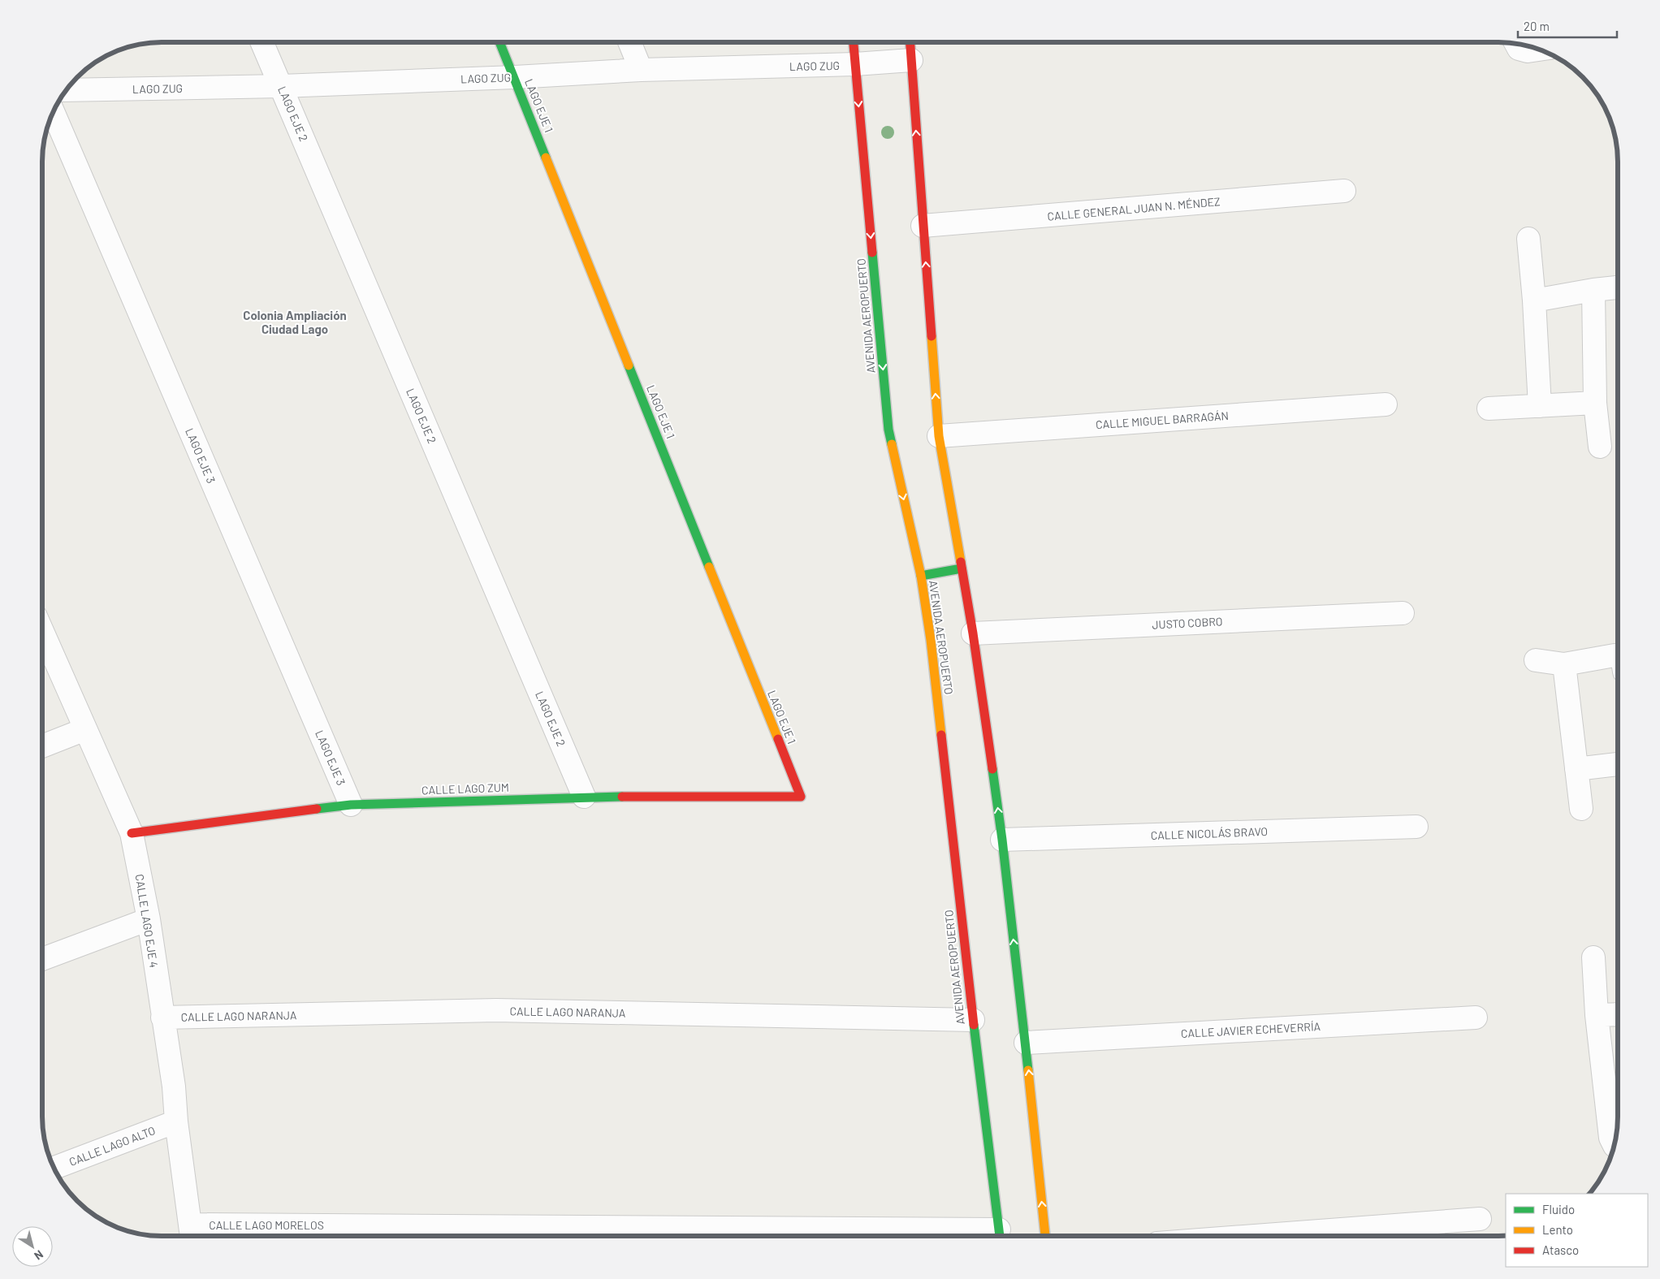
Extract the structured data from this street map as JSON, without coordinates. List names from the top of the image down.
{
  "streets": {
    "street": [
      "LAGO ZUG",
      "LAGO EJE 1",
      "LAGO EJE 2",
      "CALLE GENERAL JUAN N. MÉNDEZ",
      "AVENIDA AEROPUERTO",
      "CALLE MIGUEL BARRAGÁN",
      "LAGO EJE 3",
      "JUSTO COBRO",
      "CALLE LAGO ZUM",
      "CALLE NICOLÁS BRAVO",
      "CALLE LAGO EJE 4",
      "CALLE LAGO NARANJA",
      "CALLE JAVIER ECHEVERRÍA",
      "CALLE LAGO ALTO",
      "CALLE LAGO MORELOS"
    ]
  },
  "crossings": [
    ["LAGO ZUG", "LAGO EJE 1"],
    ["LAGO ZUG", "LAGO EJE 2"],
    ["LAGO ZUG", "AVENIDA AEROPUERTO"],
    ["LAGO EJE 1", "CALLE LAGO ZUM"],
    ["LAGO EJE 2", "CALLE LAGO ZUM"],
    ["AVENIDA AEROPUERTO", "CALLE LAGO NARANJA"],
    ["LAGO EJE 3", "CALLE LAGO ZUM"],
    ["CALLE LAGO ZUM", "CALLE LAGO EJE 4"],
    ["CALLE LAGO EJE 4", "CALLE LAGO NARANJA"],
    ["CALLE LAGO EJE 4", "CALLE LAGO ALTO"],
    ["CALLE LAGO EJE 4", "CALLE LAGO MORELOS"]
  ],
  "districts": ["Colonia Ampliación Ciudad Lago"],
  "legend": ["Fluido", "Lento", "Atasco"],
  "scale_bar": "20 m",
  "north": "bottom right"
}
